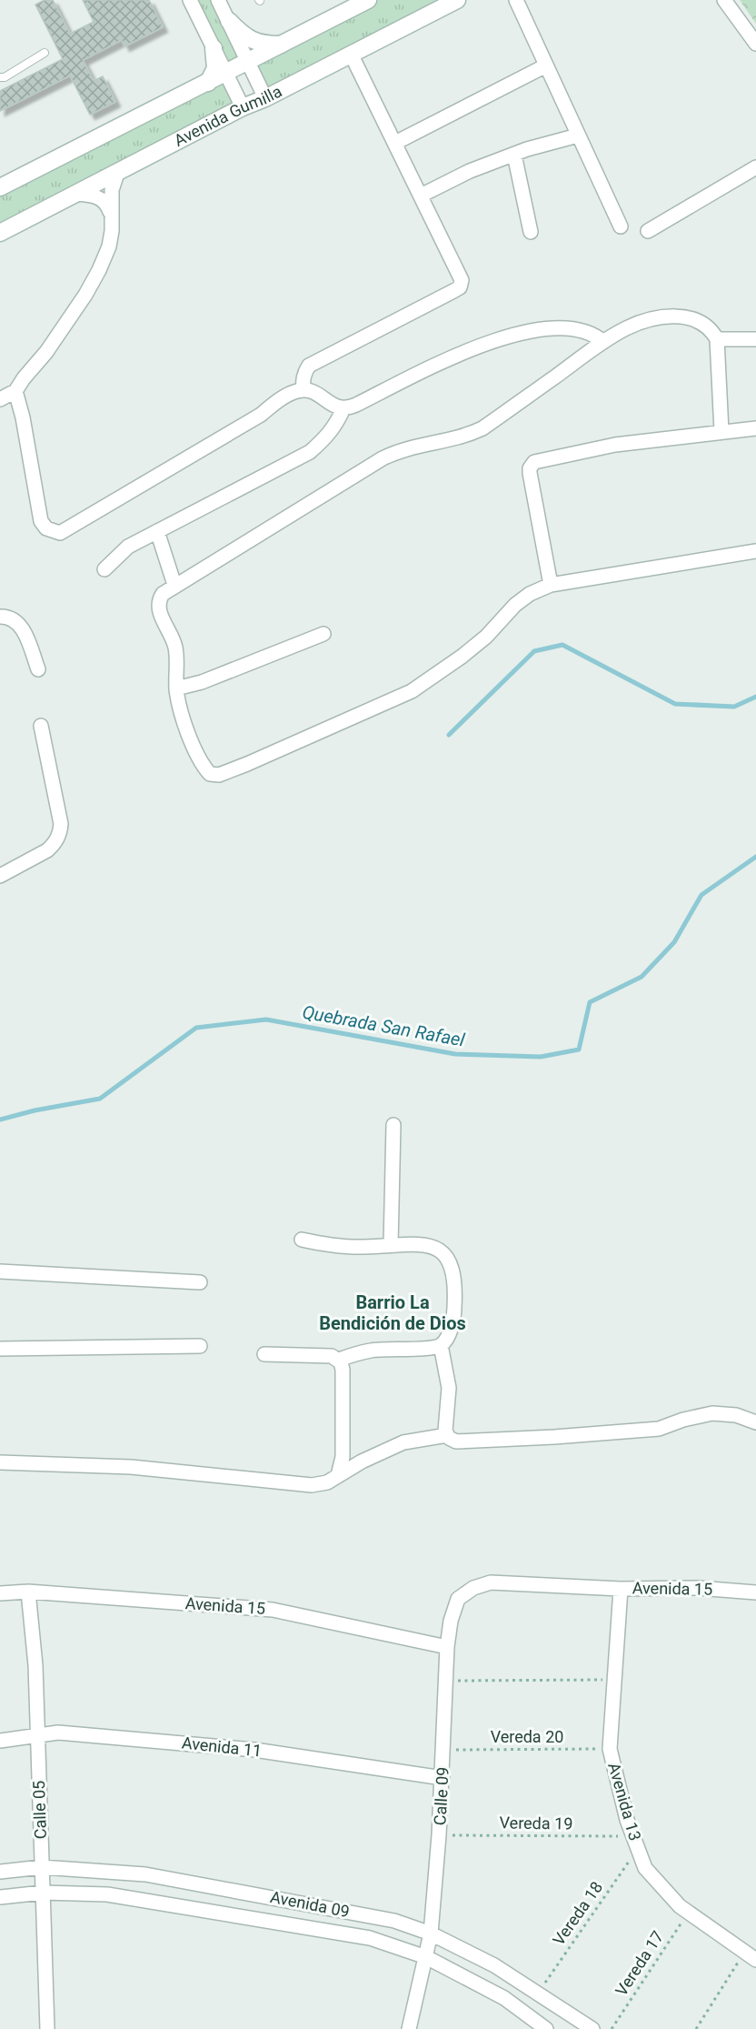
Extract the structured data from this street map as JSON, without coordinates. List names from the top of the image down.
{
  "streets": {
    "main road": ["Avenida Gumilla"],
    "street": [
      "Avenida 15",
      "Avenida 11",
      "Calle 09",
      "Avenida 13",
      "Calle 05",
      "Avenida 09"
    ],
    "path": [
      "Vereda 20",
      "Vereda 19",
      "Vereda 18",
      "Vereda 17"
    ]
  },
  "crossings": [
    ["Avenida 15", "Calle 09"],
    ["Avenida 15", "Avenida 13"],
    ["Avenida 15", "Calle 05"],
    ["Vereda 20", "Calle 09"],
    ["Vereda 20", "Avenida 13"],
    ["Avenida 11", "Calle 09"],
    ["Avenida 11", "Calle 05"],
    ["Calle 09", "Vereda 19"],
    ["Calle 09", "Avenida 09"],
    ["Avenida 13", "Vereda 19"],
    ["Avenida 13", "Vereda 18"],
    ["Avenida 13", "Vereda 17"],
    ["Calle 05", "Avenida 09"],
    ["Vereda 19", "Vereda 18"],
    ["Avenida 09", "Vereda 18"]
  ],
  "districts": ["Barrio La Bendición de Dios"],
  "water": ["Quebrada San Rafael"]
}
